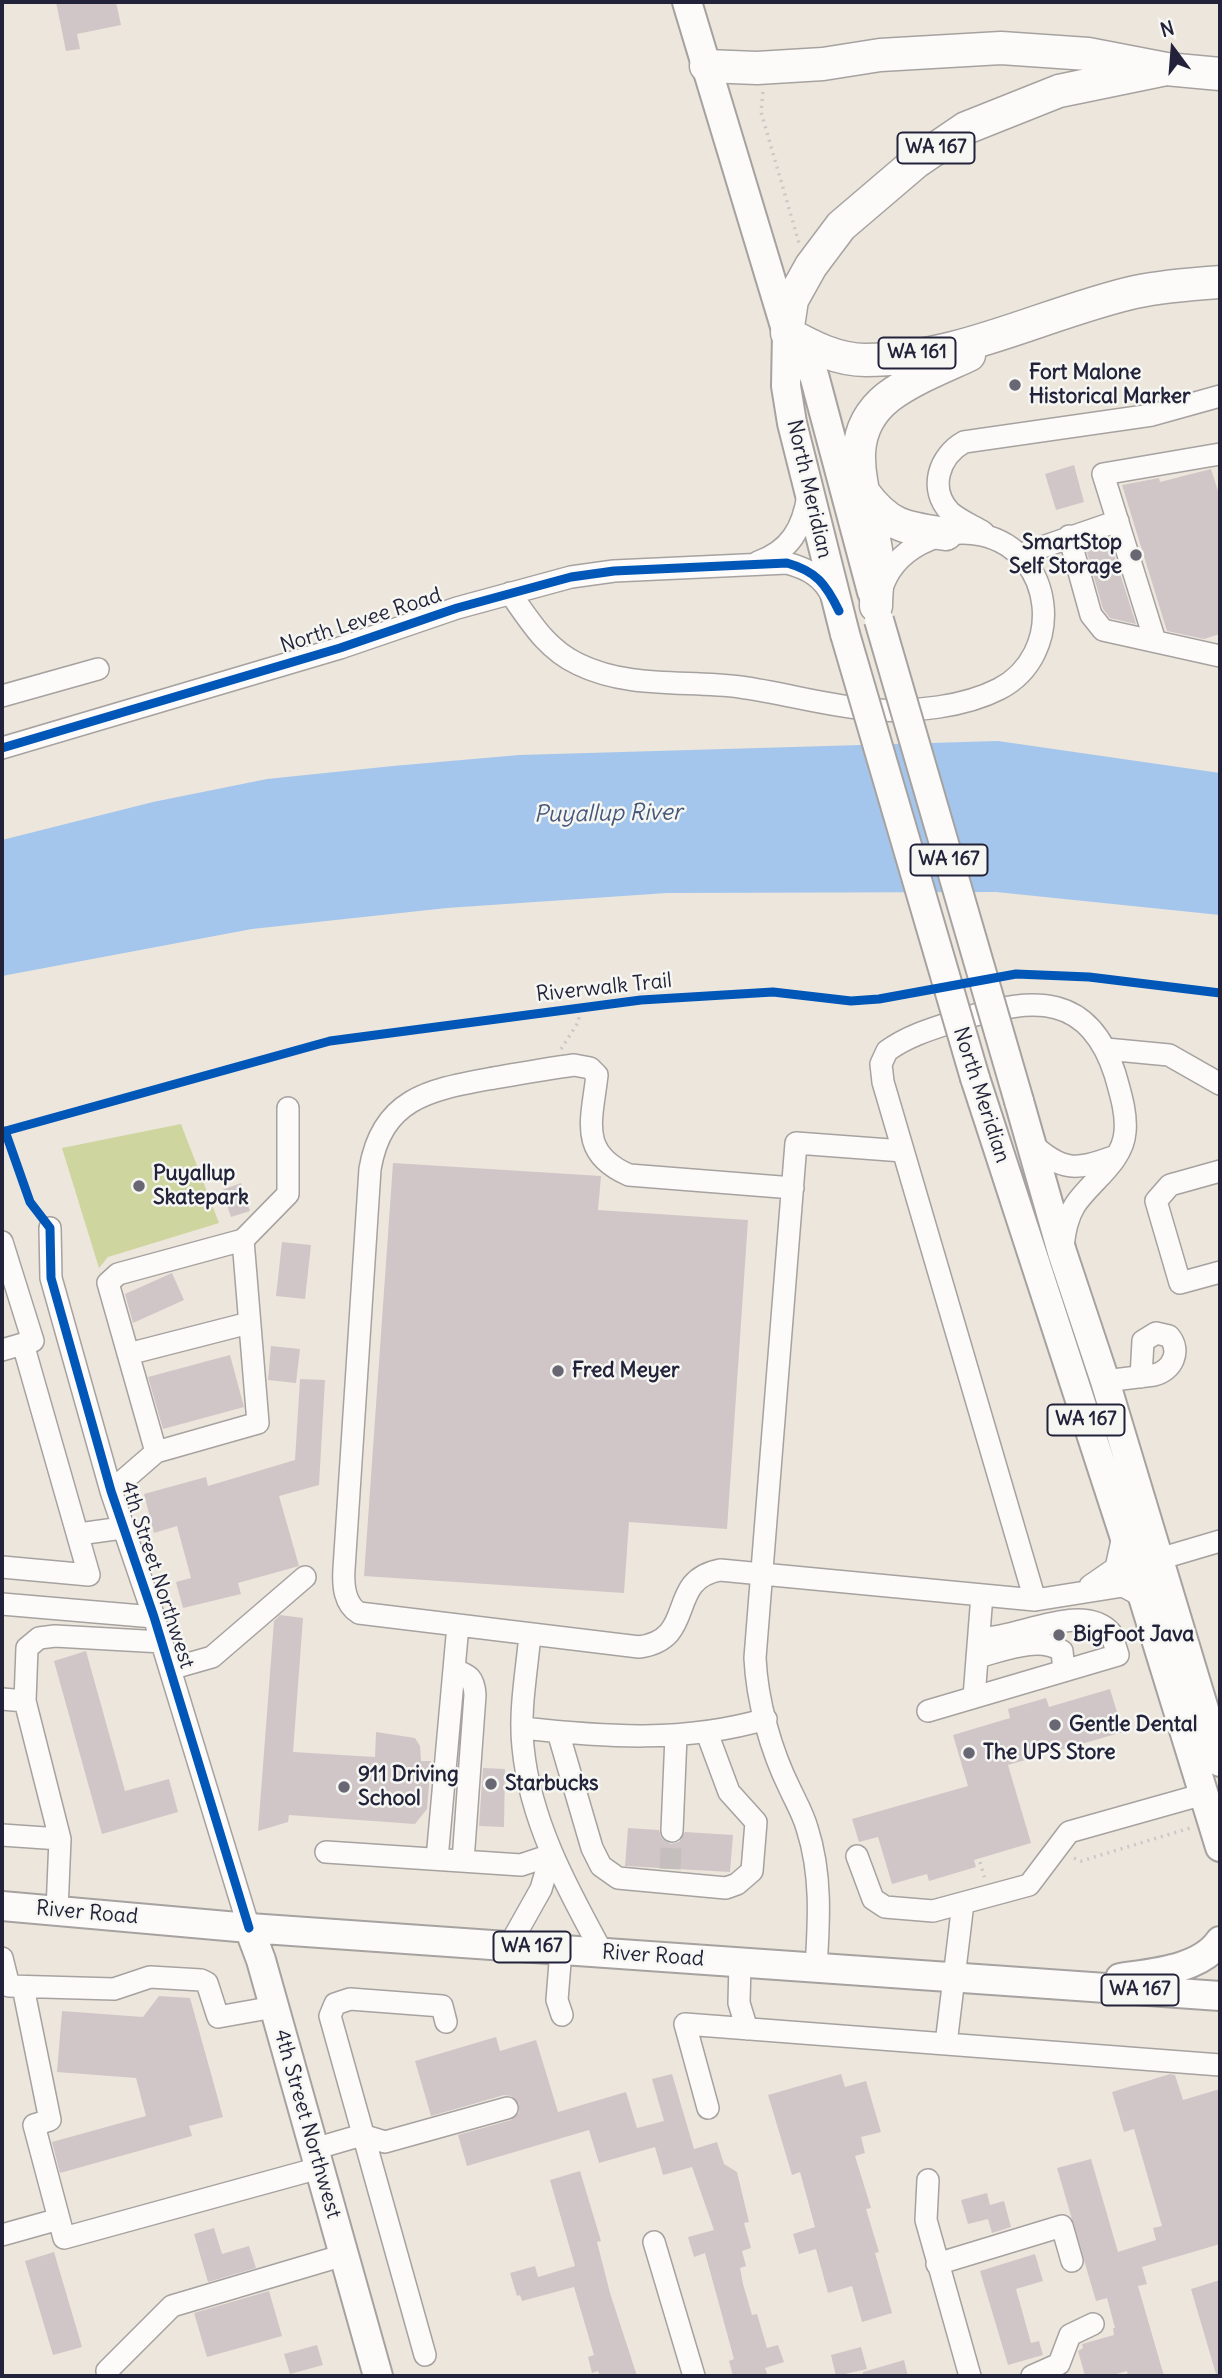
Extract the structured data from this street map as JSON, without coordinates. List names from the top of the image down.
{
  "streets": {
    "highway": ["WA 167", "WA 161"],
    "main road": ["North Meridian", "4th Street Northwest", "River Road"],
    "street": ["North Levee Road"],
    "cycle path": ["Riverwalk Trail"]
  },
  "crossings": [
    ["WA 167", "WA 161"],
    ["WA 167", "North Meridian"],
    ["WA 167", "River Road"],
    ["WA 161", "North Meridian"],
    ["4th Street Northwest", "River Road"]
  ],
  "water": ["Puyallup River"],
  "places": [
    "Fort Malone Historical Marker",
    "SmartStop Self Storage",
    "Puyallup Skatepark",
    "Fred Meyer",
    "BigFoot Java",
    "Gentle Dental",
    "The UPS Store",
    "Starbucks",
    "911 Driving School"
  ],
  "north": "top"
}
